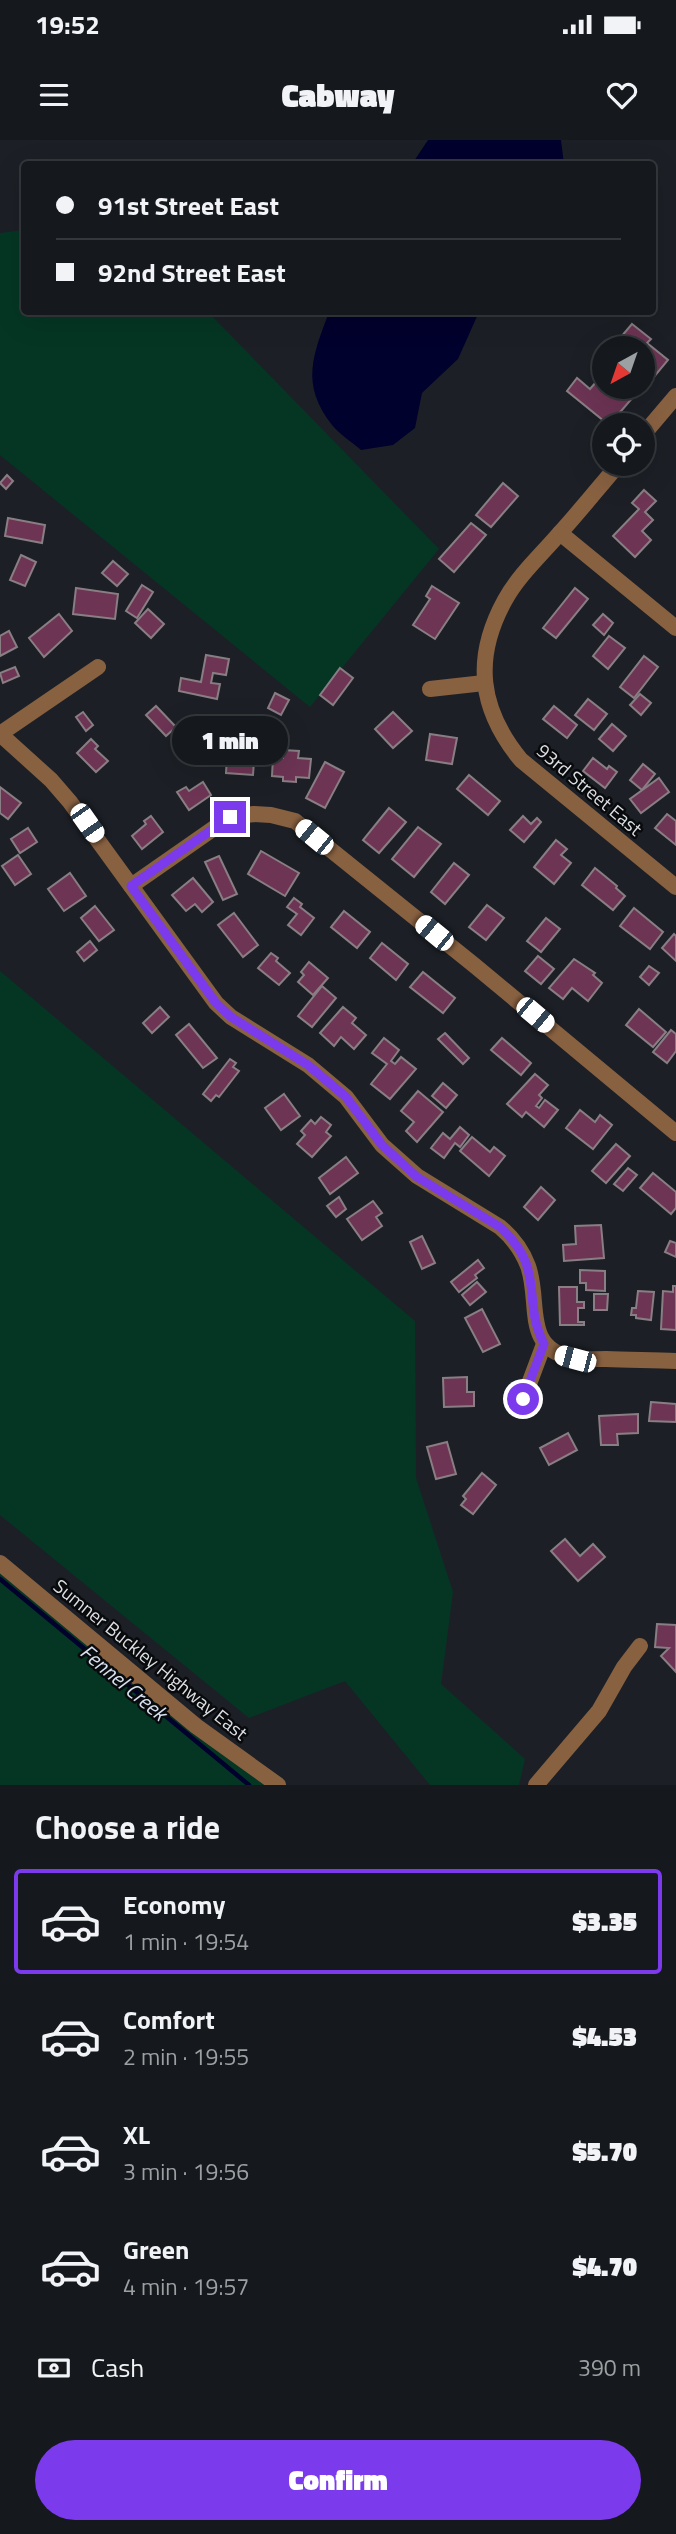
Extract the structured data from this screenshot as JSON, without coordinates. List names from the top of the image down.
{
  "streets": {
    "street": ["93rd Street East", "Sumner Buckley Highway East"]
  },
  "water": ["Fennel Creek"],
  "north": "bottom left",
  "page": {
    "status": "19:52",
    "header": "Cabway",
    "banner": ["91st Street East", "92nd Street East"],
    "bubble": "1 min",
    "heading": "Choose a ride",
    "list": [
      {
        "name": "Economy",
        "note": "1 min · 19:54",
        "value": "$3.35"
      },
      {
        "name": "Comfort",
        "note": "2 min · 19:55",
        "value": "$4.53"
      },
      {
        "name": "XL",
        "note": "3 min · 19:56",
        "value": "$5.70"
      },
      {
        "name": "Green",
        "note": "4 min · 19:57",
        "value": "$4.70"
      }
    ],
    "pay": ["Cash", "390 m"],
    "buttons": "Confirm"
  }
}
